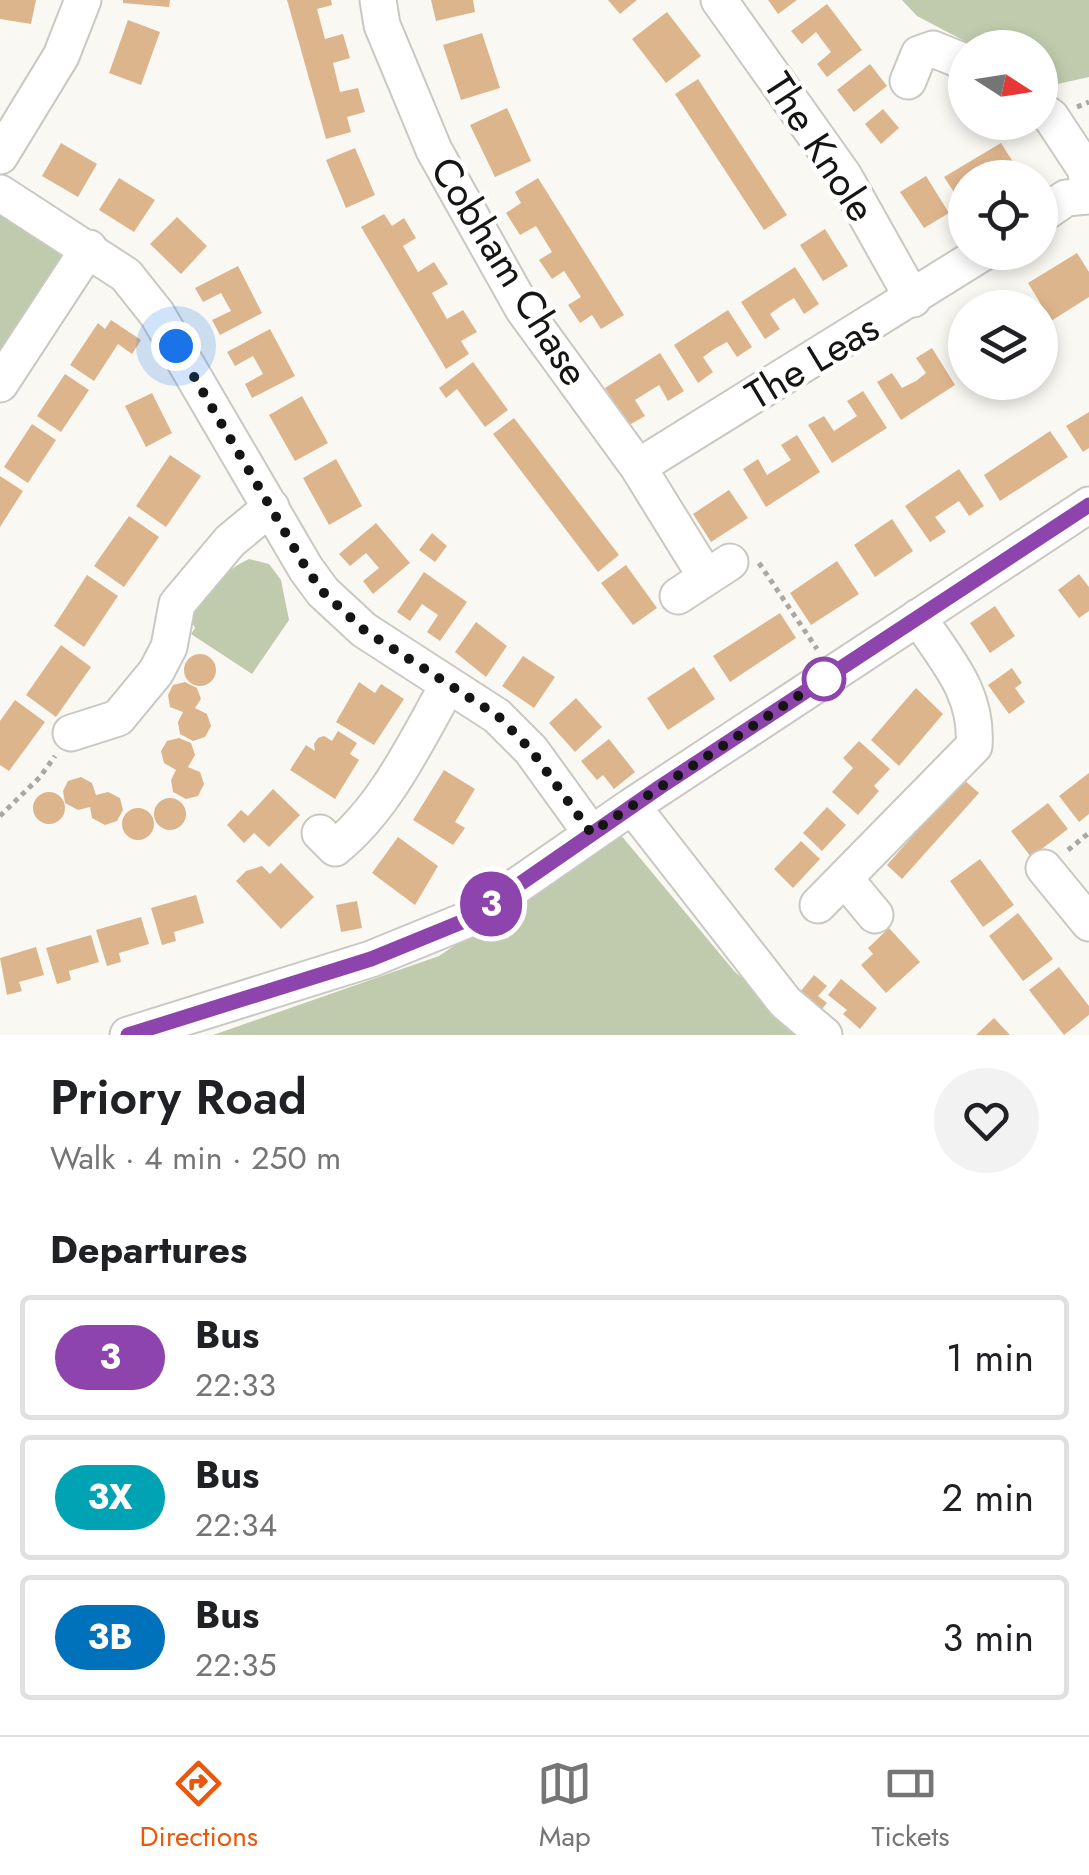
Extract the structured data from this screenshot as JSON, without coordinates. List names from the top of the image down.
{
  "streets": {
    "street": ["The Knole", "Cobham Chase", "The Leas"]
  },
  "crossings": [
    ["The Knole", "The Leas"],
    ["Cobham Chase", "The Leas"]
  ],
  "lines": ["bus line 3"],
  "north": "right",
  "page": {
    "on_map": "3",
    "heading": [
      ["Priory Road", "Walk · 4 min · 250 m"],
      "Departures"
    ],
    "list": [
      {
        "mark": "3",
        "name": "Bus",
        "note": "22:33",
        "value": "1 min"
      },
      {
        "mark": "3X",
        "name": "Bus",
        "note": "22:34",
        "value": "2 min"
      },
      {
        "mark": "3B",
        "name": "Bus",
        "note": "22:35",
        "value": "3 min"
      }
    ],
    "tabs": ["Directions", "Map", "Tickets"]
  }
}
